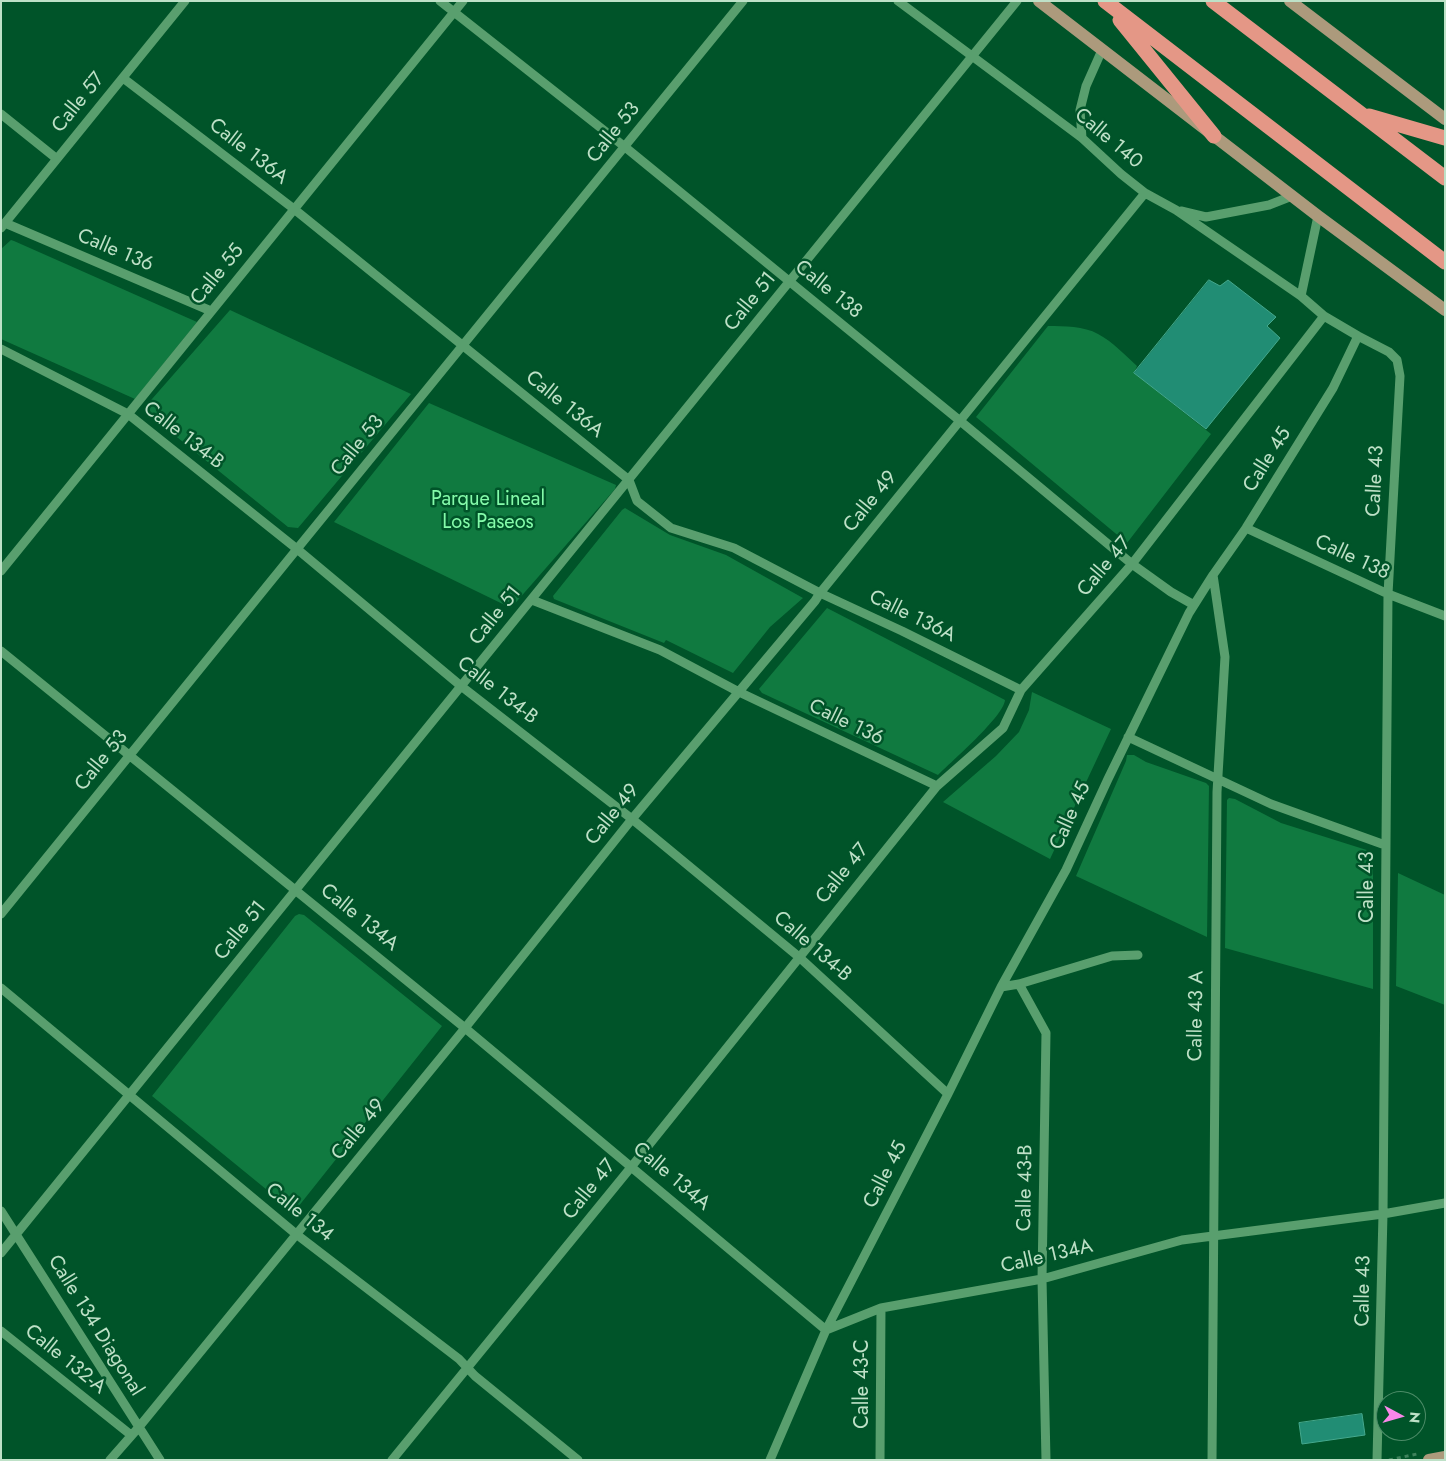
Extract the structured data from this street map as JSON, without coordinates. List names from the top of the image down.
{
  "streets": {
    "street": [
      "Calle 57",
      "Calle 53",
      "Calle 140",
      "Calle 136A",
      "Calle 136",
      "Calle 55",
      "Calle 138",
      "Calle 51",
      "Calle 134-B",
      "Calle 45",
      "Calle 43",
      "Calle 49",
      "Calle 47",
      "Calle 134A",
      "Calle 43 A",
      "Calle 43-B",
      "Calle 134",
      "Calle 134 Diagonal",
      "Calle 132-A",
      "Calle 43-C"
    ]
  },
  "crossings": [
    ["Calle 57", "Calle 136A"],
    ["Calle 57", "Calle 136"],
    ["Calle 53", "Calle 136A"],
    ["Calle 53", "Calle 138"],
    ["Calle 53", "Calle 134-B"],
    ["Calle 53", "Calle 134A"],
    ["Calle 140", "Calle 51"],
    ["Calle 140", "Calle 49"],
    ["Calle 136A", "Calle 55"],
    ["Calle 136A", "Calle 51"],
    ["Calle 136A", "Calle 49"],
    ["Calle 136A", "Calle 47"],
    ["Calle 136", "Calle 55"],
    ["Calle 136", "Calle 51"],
    ["Calle 136", "Calle 49"],
    ["Calle 136", "Calle 47"],
    ["Calle 55", "Calle 138"],
    ["Calle 55", "Calle 134-B"],
    ["Calle 138", "Calle 51"],
    ["Calle 138", "Calle 45"],
    ["Calle 138", "Calle 43"],
    ["Calle 138", "Calle 49"],
    ["Calle 138", "Calle 47"],
    ["Calle 51", "Calle 134-B"],
    ["Calle 51", "Calle 134A"],
    ["Calle 51", "Calle 134"],
    ["Calle 51", "Calle 134 Diagonal"],
    ["Calle 134-B", "Calle 45"],
    ["Calle 134-B", "Calle 49"],
    ["Calle 134-B", "Calle 47"],
    ["Calle 45", "Calle 43"],
    ["Calle 45", "Calle 134A"],
    ["Calle 45", "Calle 43 A"],
    ["Calle 43", "Calle 134A"],
    ["Calle 49", "Calle 134A"],
    ["Calle 49", "Calle 134"],
    ["Calle 49", "Calle 134 Diagonal"],
    ["Calle 49", "Calle 132-A"],
    ["Calle 47", "Calle 134A"],
    ["Calle 47", "Calle 134"],
    ["Calle 134A", "Calle 43 A"],
    ["Calle 134A", "Calle 43-B"],
    ["Calle 134A", "Calle 43-C"]
  ],
  "parks": ["Parque Lineal Los Paseos"],
  "north": "right"
}
